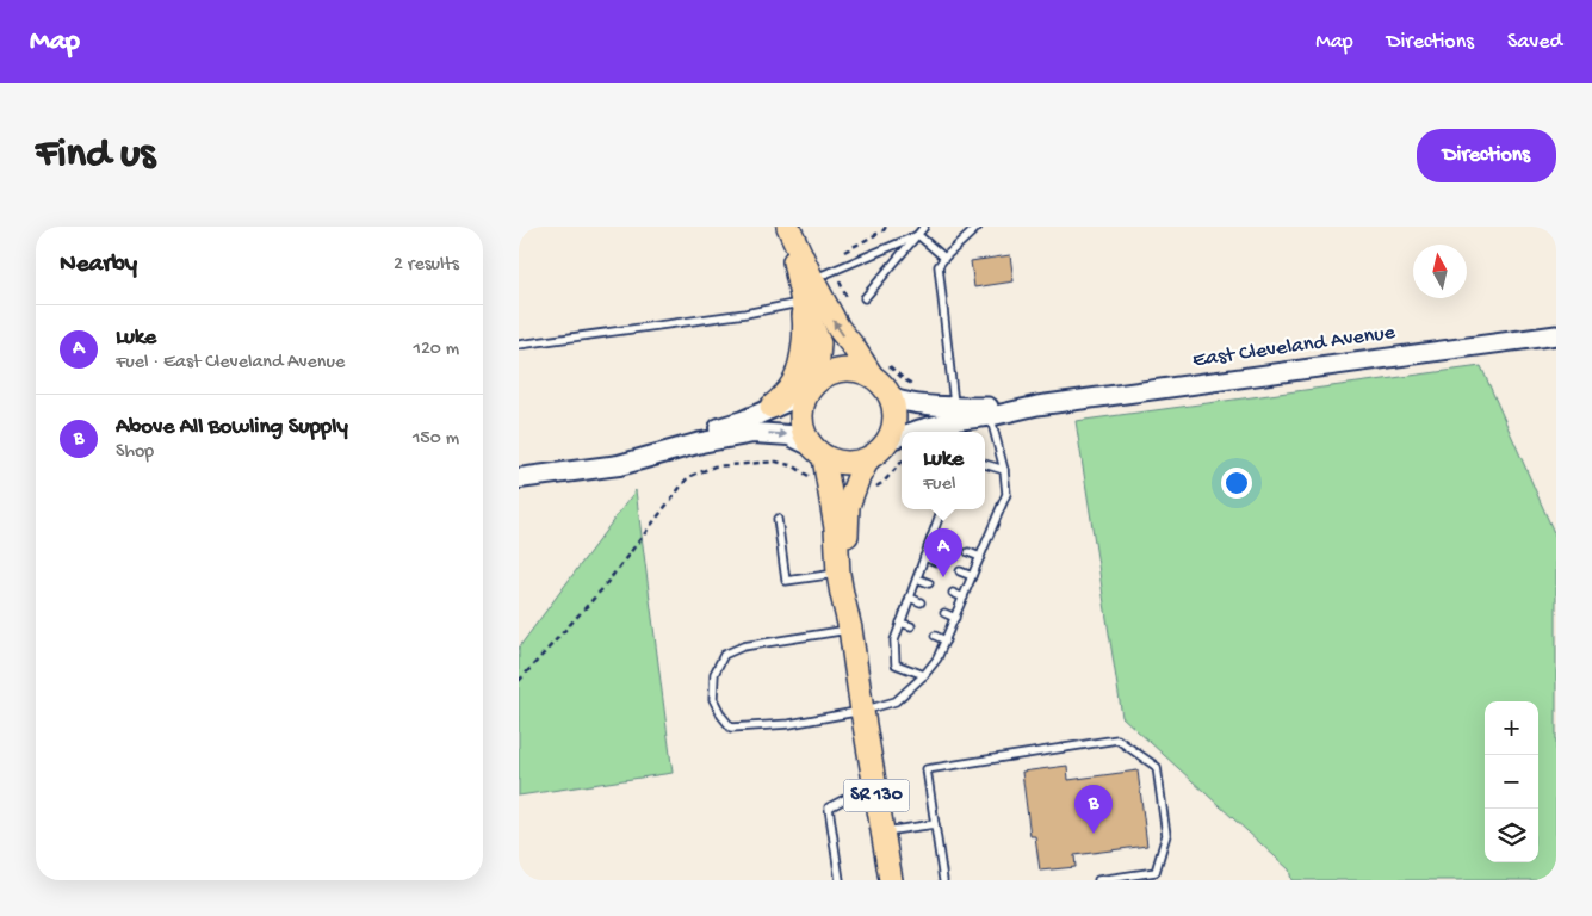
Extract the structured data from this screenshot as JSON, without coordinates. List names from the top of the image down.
{
  "streets": {
    "main road": ["SR 130"],
    "street": ["East Cleveland Avenue"]
  },
  "north": "top",
  "page": {
    "header": "Map",
    "nav": ["Map", "Directions", "Saved"],
    "buttons": "Directions",
    "title": "Find us",
    "heading": ["Nearby", "2 results"],
    "list": [
      {
        "mark": "A",
        "name": "Luke",
        "note": "Fuel · East Cleveland Avenue",
        "value": "120 m"
      },
      {
        "mark": "B",
        "name": "Above All Bowling Supply",
        "note": "Shop",
        "value": "150 m"
      }
    ],
    "popup": ["Luke", "Fuel"],
    "pins": ["A", "B"],
    "map_buttons": ["+", "−"]
  }
}
